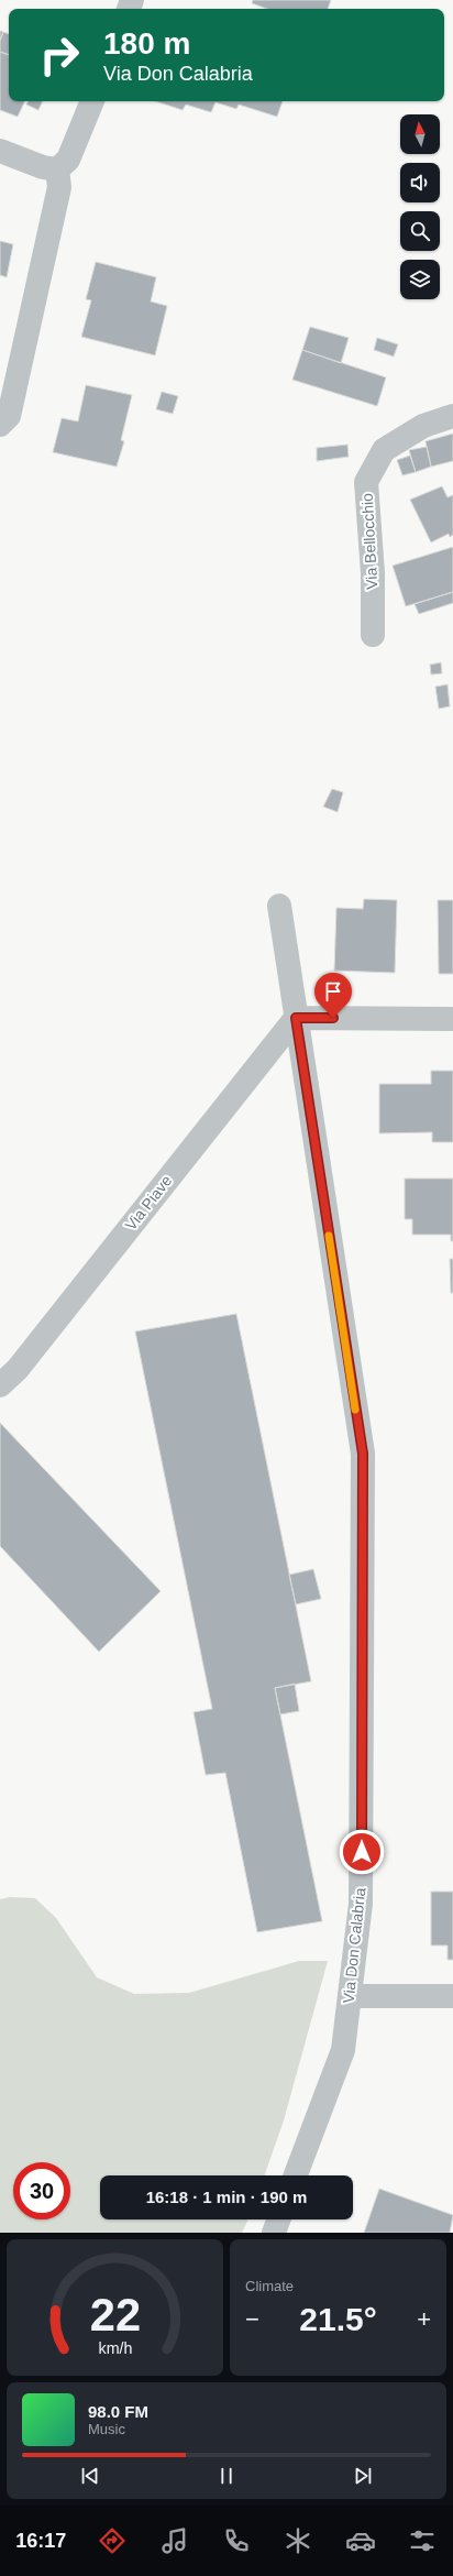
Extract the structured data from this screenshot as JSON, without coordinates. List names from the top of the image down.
{
  "streets": {
    "street": ["Via Bellocchio", "Via Piave", "Via Don Calabria"]
  },
  "crossings": [
    ["Via Piave", "Via Don Calabria"]
  ],
  "north": "top",
  "page": {
    "turn": ["180 m", "Via Don Calabria"],
    "limit": "30",
    "trip": "16:18 · 1 min · 190 m",
    "tile": "Climate",
    "heat": ["−", "21.5°", "+"],
    "song": ["98.0 FM", "Music"],
    "tabs": "16:17",
    "gauge": ["22", "km/h"]
  }
}
